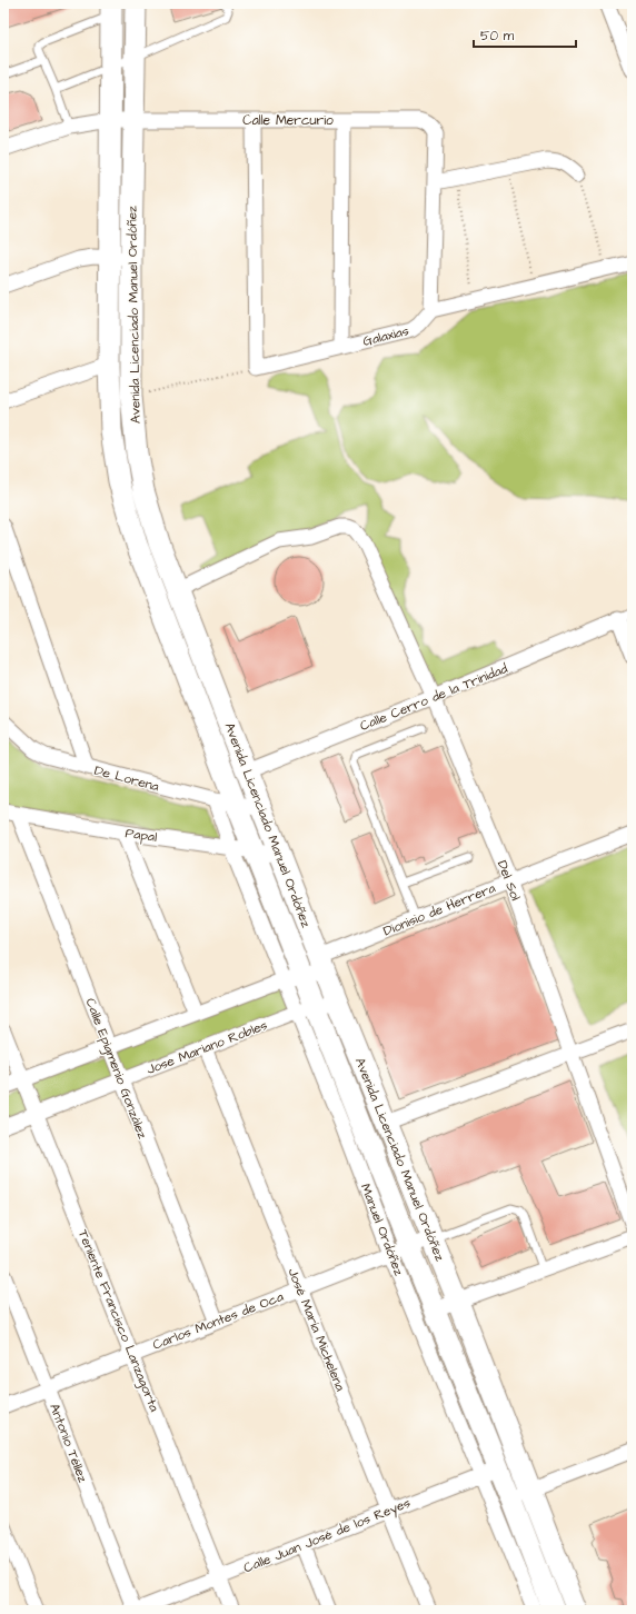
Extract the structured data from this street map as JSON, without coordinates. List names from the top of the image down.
{
  "streets": {
    "main road": ["Avenida Licenciado Manuel Ordóñez"],
    "street": [
      "Calle Mercurio",
      "Galaxias",
      "Calle Cerro de la Trinidad",
      "De Lorena",
      "Papal",
      "Del Sol",
      "Dionisio de Herrera",
      "Jose Mariano Robles",
      "Calle Epigmenio González",
      "Manuel Ordóñez",
      "Teniente Francisco Lanzagorta",
      "Carlos Montes de Oca",
      "José María Michelena",
      "Antonio Téllez",
      "Calle Juan José de los Reyes"
    ]
  },
  "crossings": [
    ["Calle Mercurio", "Avenida Licenciado Manuel Ordóñez"],
    ["Avenida Licenciado Manuel Ordóñez", "Calle Cerro de la Trinidad"],
    ["Avenida Licenciado Manuel Ordóñez", "De Lorena"],
    ["Avenida Licenciado Manuel Ordóñez", "Papal"],
    ["Avenida Licenciado Manuel Ordóñez", "Del Sol"],
    ["Avenida Licenciado Manuel Ordóñez", "Dionisio de Herrera"],
    ["Avenida Licenciado Manuel Ordóñez", "Jose Mariano Robles"],
    ["Avenida Licenciado Manuel Ordóñez", "Manuel Ordóñez"],
    ["Avenida Licenciado Manuel Ordóñez", "Carlos Montes de Oca"],
    ["Avenida Licenciado Manuel Ordóñez", "Calle Juan José de los Reyes"],
    ["Calle Cerro de la Trinidad", "Del Sol"],
    ["Papal", "Calle Epigmenio González"],
    ["Del Sol", "Dionisio de Herrera"],
    ["Jose Mariano Robles", "Calle Epigmenio González"],
    ["Jose Mariano Robles", "Teniente Francisco Lanzagorta"],
    ["Jose Mariano Robles", "José María Michelena"],
    ["Calle Epigmenio González", "Carlos Montes de Oca"],
    ["Manuel Ordóñez", "Carlos Montes de Oca"],
    ["Manuel Ordóñez", "Calle Juan José de los Reyes"],
    ["Teniente Francisco Lanzagorta", "Carlos Montes de Oca"],
    ["Teniente Francisco Lanzagorta", "Calle Juan José de los Reyes"],
    ["Carlos Montes de Oca", "José María Michelena"],
    ["Carlos Montes de Oca", "Antonio Téllez"],
    ["José María Michelena", "Calle Juan José de los Reyes"],
    ["Antonio Téllez", "Calle Juan José de los Reyes"]
  ],
  "scale_bar": "50 m"
}
